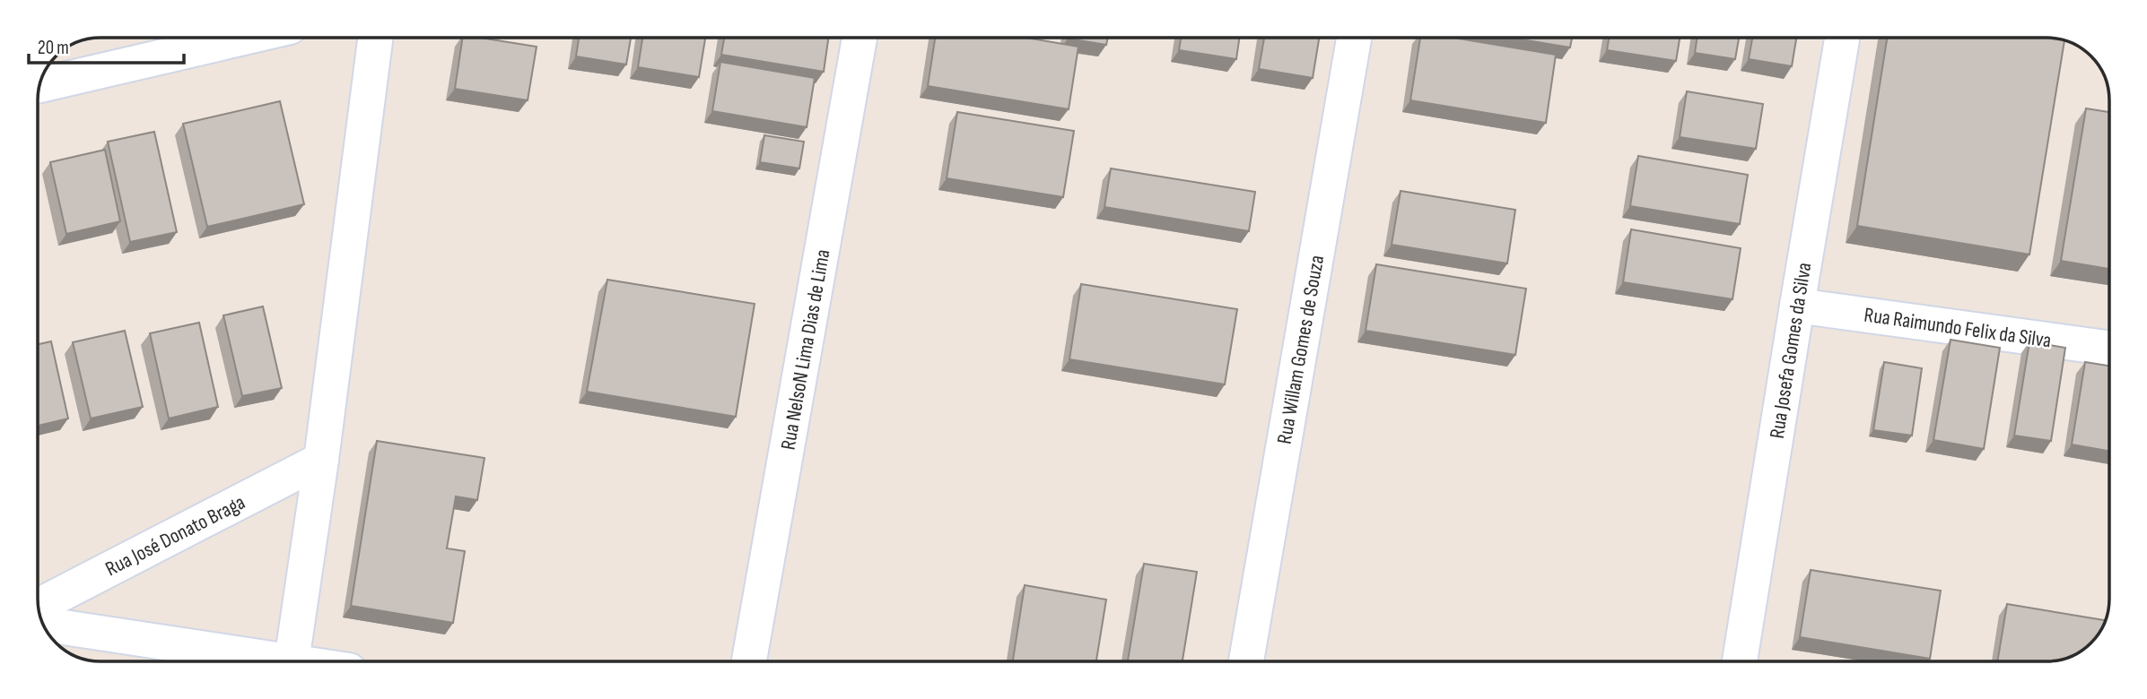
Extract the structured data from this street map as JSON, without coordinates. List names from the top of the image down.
{
  "streets": {
    "street": [
      "Rua Raimundo Felix da Silva",
      "Rua NelsoN Lima Dias de Lima",
      "Rua Willam Gomes de Souza",
      "Rua Josefa Gomes da Silva",
      "Rua José Donato Braga"
    ]
  },
  "crossings": [
    ["Rua Raimundo Felix da Silva", "Rua Josefa Gomes da Silva"]
  ],
  "scale_bar": "20 m"
}
